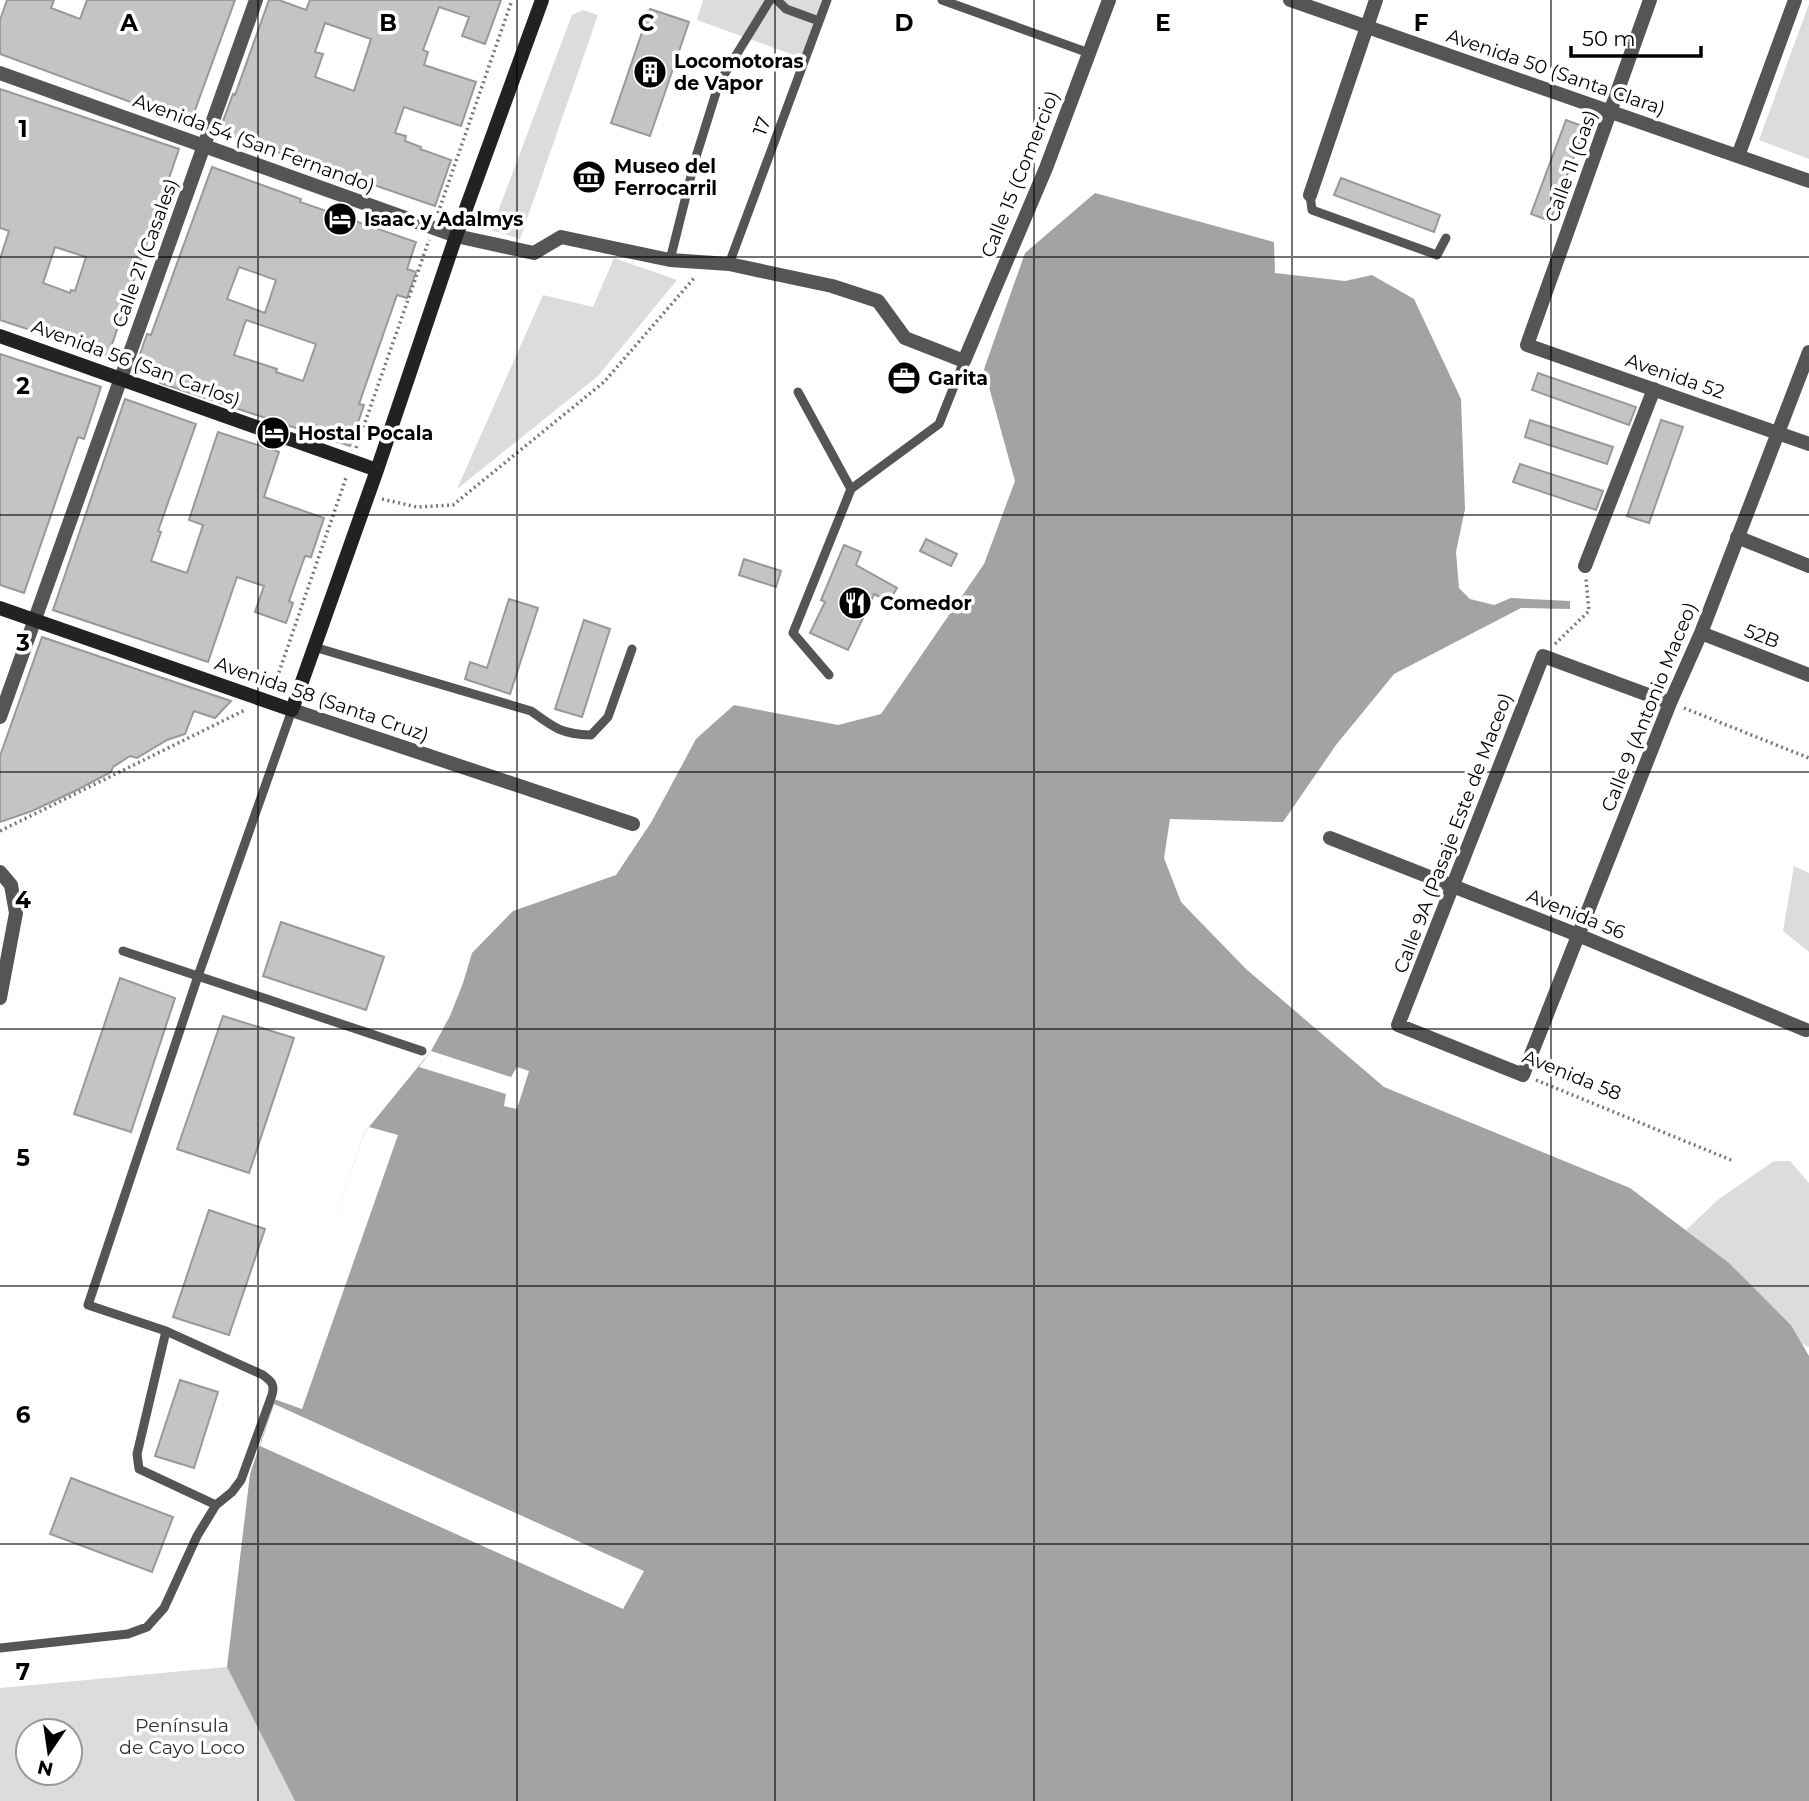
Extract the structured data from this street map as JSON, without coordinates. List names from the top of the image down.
{
  "streets": {
    "main road": ["Avenida 56 (San Carlos)", "Avenida 58 (Santa Cruz)"],
    "street": [
      "Avenida 50 (Santa Clara)",
      "Avenida 54 (San Fernando)",
      "Calle 11 (Gas)",
      "Calle 15 (Comercio)",
      "Calle 21 (Casales)",
      "Avenida 52",
      "52B",
      "Calle 9 (Antonio Maceo)",
      "Calle 9A (Pasaje Este de Maceo)",
      "Avenida 56",
      "Avenida 58"
    ],
    "lane": ["17"]
  },
  "crossings": [
    ["Avenida 50 (Santa Clara)", "Calle 11 (Gas)"],
    ["17", "Avenida 54 (San Fernando)"],
    ["Avenida 54 (San Fernando)", "Calle 15 (Comercio)"],
    ["Avenida 54 (San Fernando)", "Calle 21 (Casales)"],
    ["Calle 11 (Gas)", "Avenida 52"],
    ["Calle 21 (Casales)", "Avenida 56 (San Carlos)"],
    ["Calle 21 (Casales)", "Avenida 58 (Santa Cruz)"],
    ["Avenida 52", "Calle 9 (Antonio Maceo)"],
    ["52B", "Calle 9 (Antonio Maceo)"],
    ["Calle 9 (Antonio Maceo)", "Avenida 56"],
    ["Calle 9 (Antonio Maceo)", "Avenida 58"],
    ["Calle 9A (Pasaje Este de Maceo)", "Avenida 56"],
    ["Calle 9A (Pasaje Este de Maceo)", "Avenida 58"]
  ],
  "parks": ["Península de Cayo Loco"],
  "places": {
    "building": ["Locomotoras de Vapor"],
    "museum": ["Museo del Ferrocarril"],
    "hotel": ["Isaac y Adalmys", "Hostal Pocala"],
    "office": ["Garita"],
    "restaurant": ["Comedor"]
  },
  "scale_bar": "50 m",
  "north": "bottom",
  "grid": {
    "columns": [
      "A",
      "B",
      "C",
      "D",
      "E",
      "F"
    ],
    "rows": [
      "1",
      "2",
      "3",
      "4",
      "5",
      "6",
      "7"
    ]
  }
}
